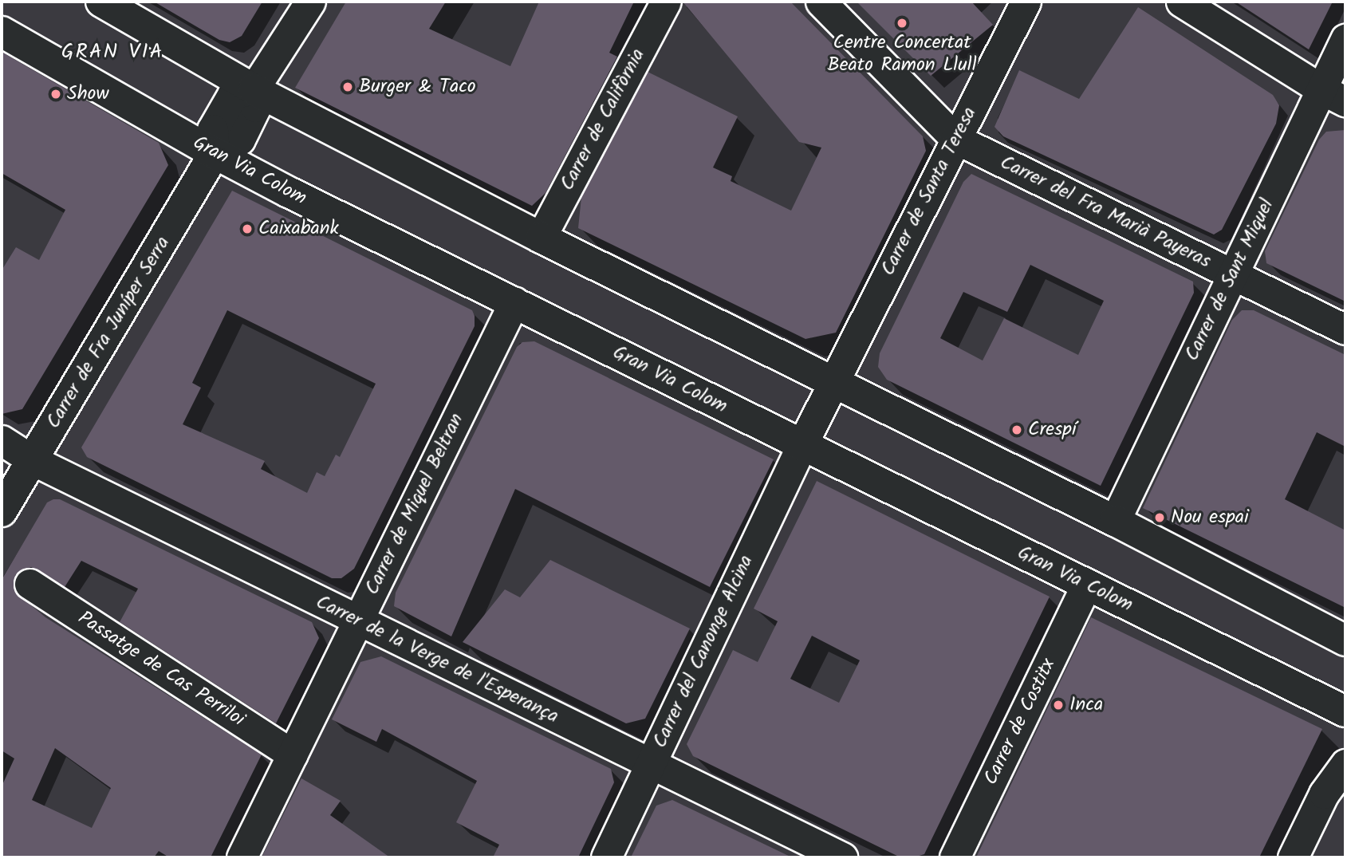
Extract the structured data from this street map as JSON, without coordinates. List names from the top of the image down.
{
  "streets": {
    "main road": ["Gran Via Colom", "Carrer de Fra Juníper Serra"],
    "street": [
      "Carrer de Califòrnia",
      "Carrer de Santa Teresa",
      "Carrer del Fra Marià Payeras",
      "Carrer de Sant Miquel",
      "Carrer de Miquel Beltran",
      "Carrer del Canonge Alcina",
      "Carrer de la Verge de l'Esperança",
      "Passatge de Cas Perriloi",
      "Carrer de Costitx"
    ]
  },
  "crossings": [
    ["Gran Via Colom", "Carrer de Santa Teresa"],
    ["Gran Via Colom", "Carrer de Fra Juníper Serra"],
    ["Gran Via Colom", "Carrer de Miquel Beltran"],
    ["Gran Via Colom", "Carrer del Canonge Alcina"],
    ["Gran Via Colom", "Carrer de Costitx"],
    ["Carrer de Santa Teresa", "Carrer del Fra Marià Payeras"],
    ["Carrer de Santa Teresa", "Carrer del Canonge Alcina"],
    ["Carrer del Fra Marià Payeras", "Carrer de Sant Miquel"],
    ["Carrer de Fra Juníper Serra", "Carrer de la Verge de l'Esperança"],
    ["Carrer de Miquel Beltran", "Carrer de la Verge de l'Esperança"],
    ["Carrer de Miquel Beltran", "Passatge de Cas Perriloi"],
    ["Carrer del Canonge Alcina", "Carrer de la Verge de l'Esperança"]
  ],
  "districts": ["GRAN VIA"],
  "places": [
    "Centre Concertat Beato Ramon Llull",
    "Burger & Taco",
    "Show",
    "Caixabank",
    "Crespí",
    "Nou espai",
    "Inca"
  ]
}
